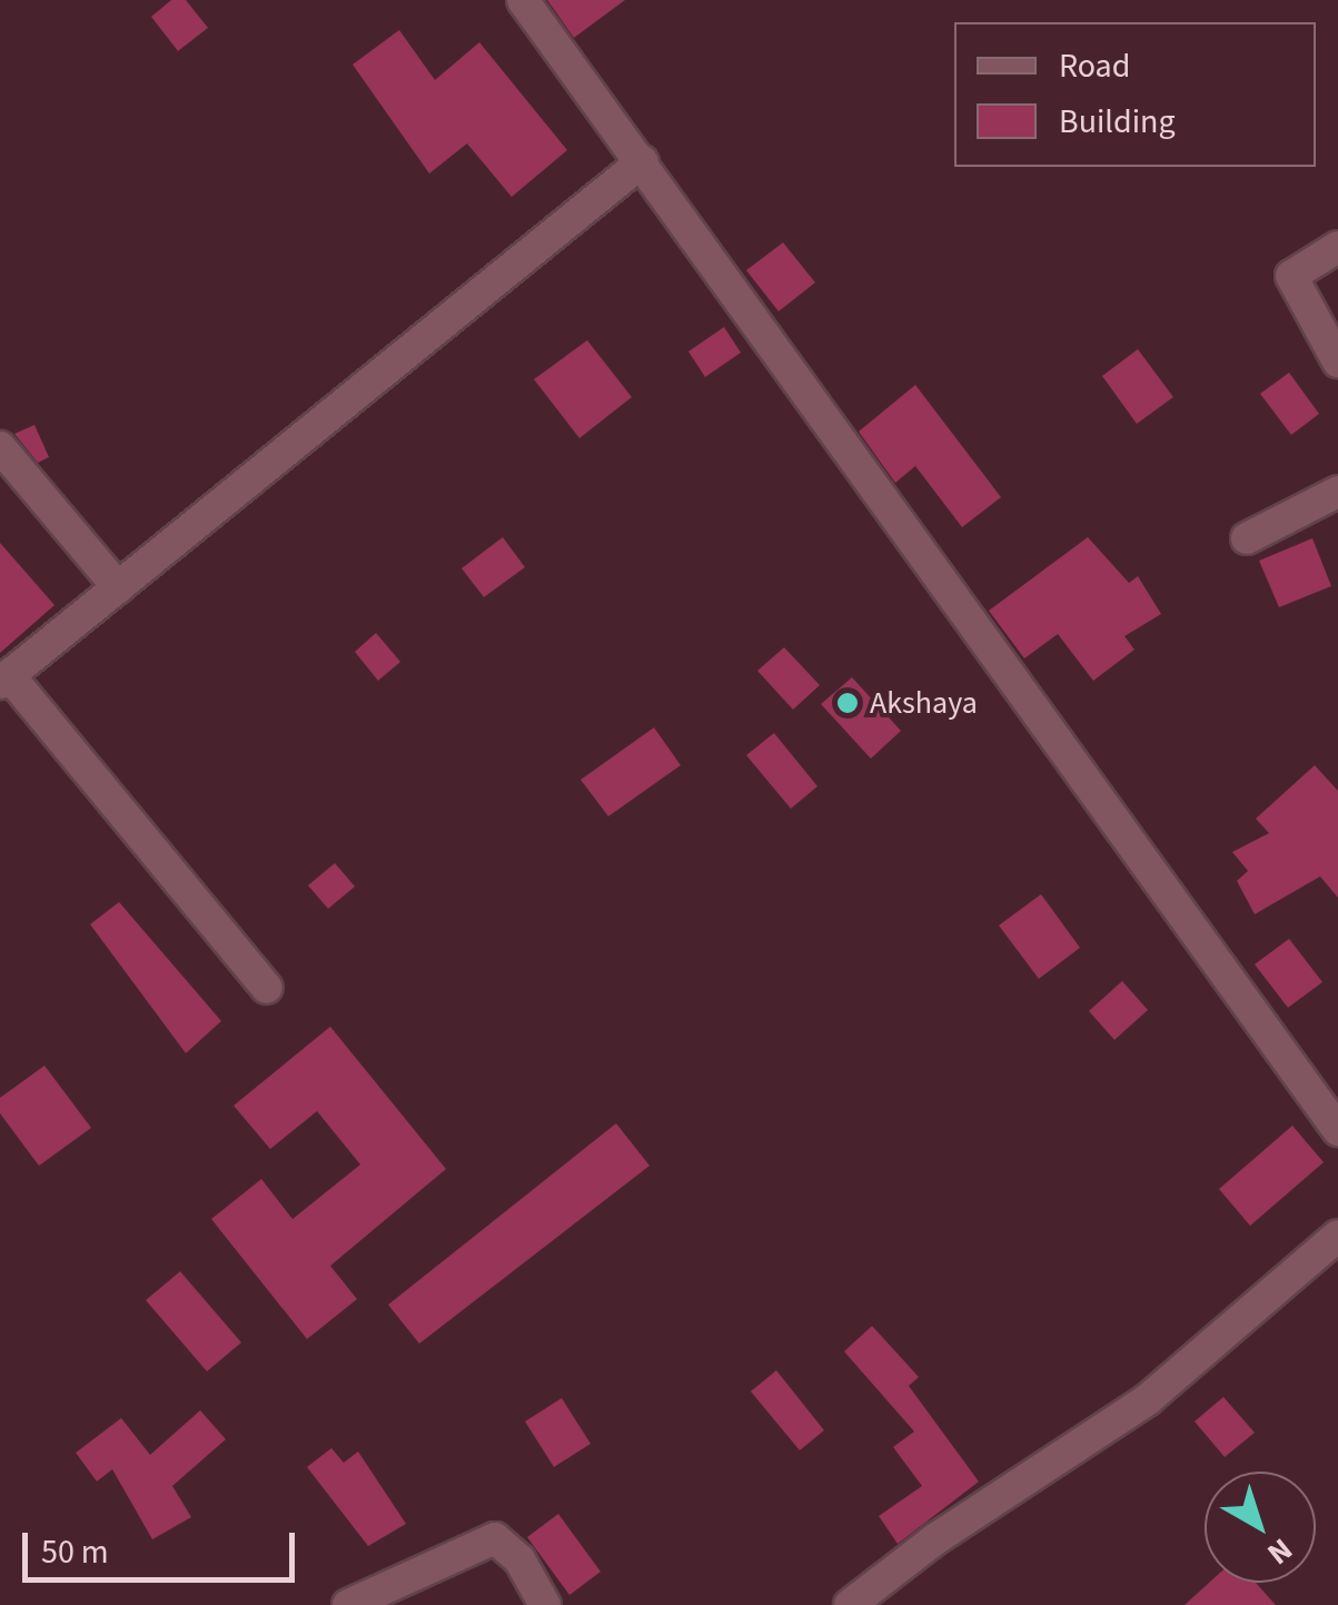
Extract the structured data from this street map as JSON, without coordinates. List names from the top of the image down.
{
  "places": ["Akshaya"],
  "legend": ["Road", "Building"],
  "scale_bar": "50 m",
  "north": "bottom right"
}
